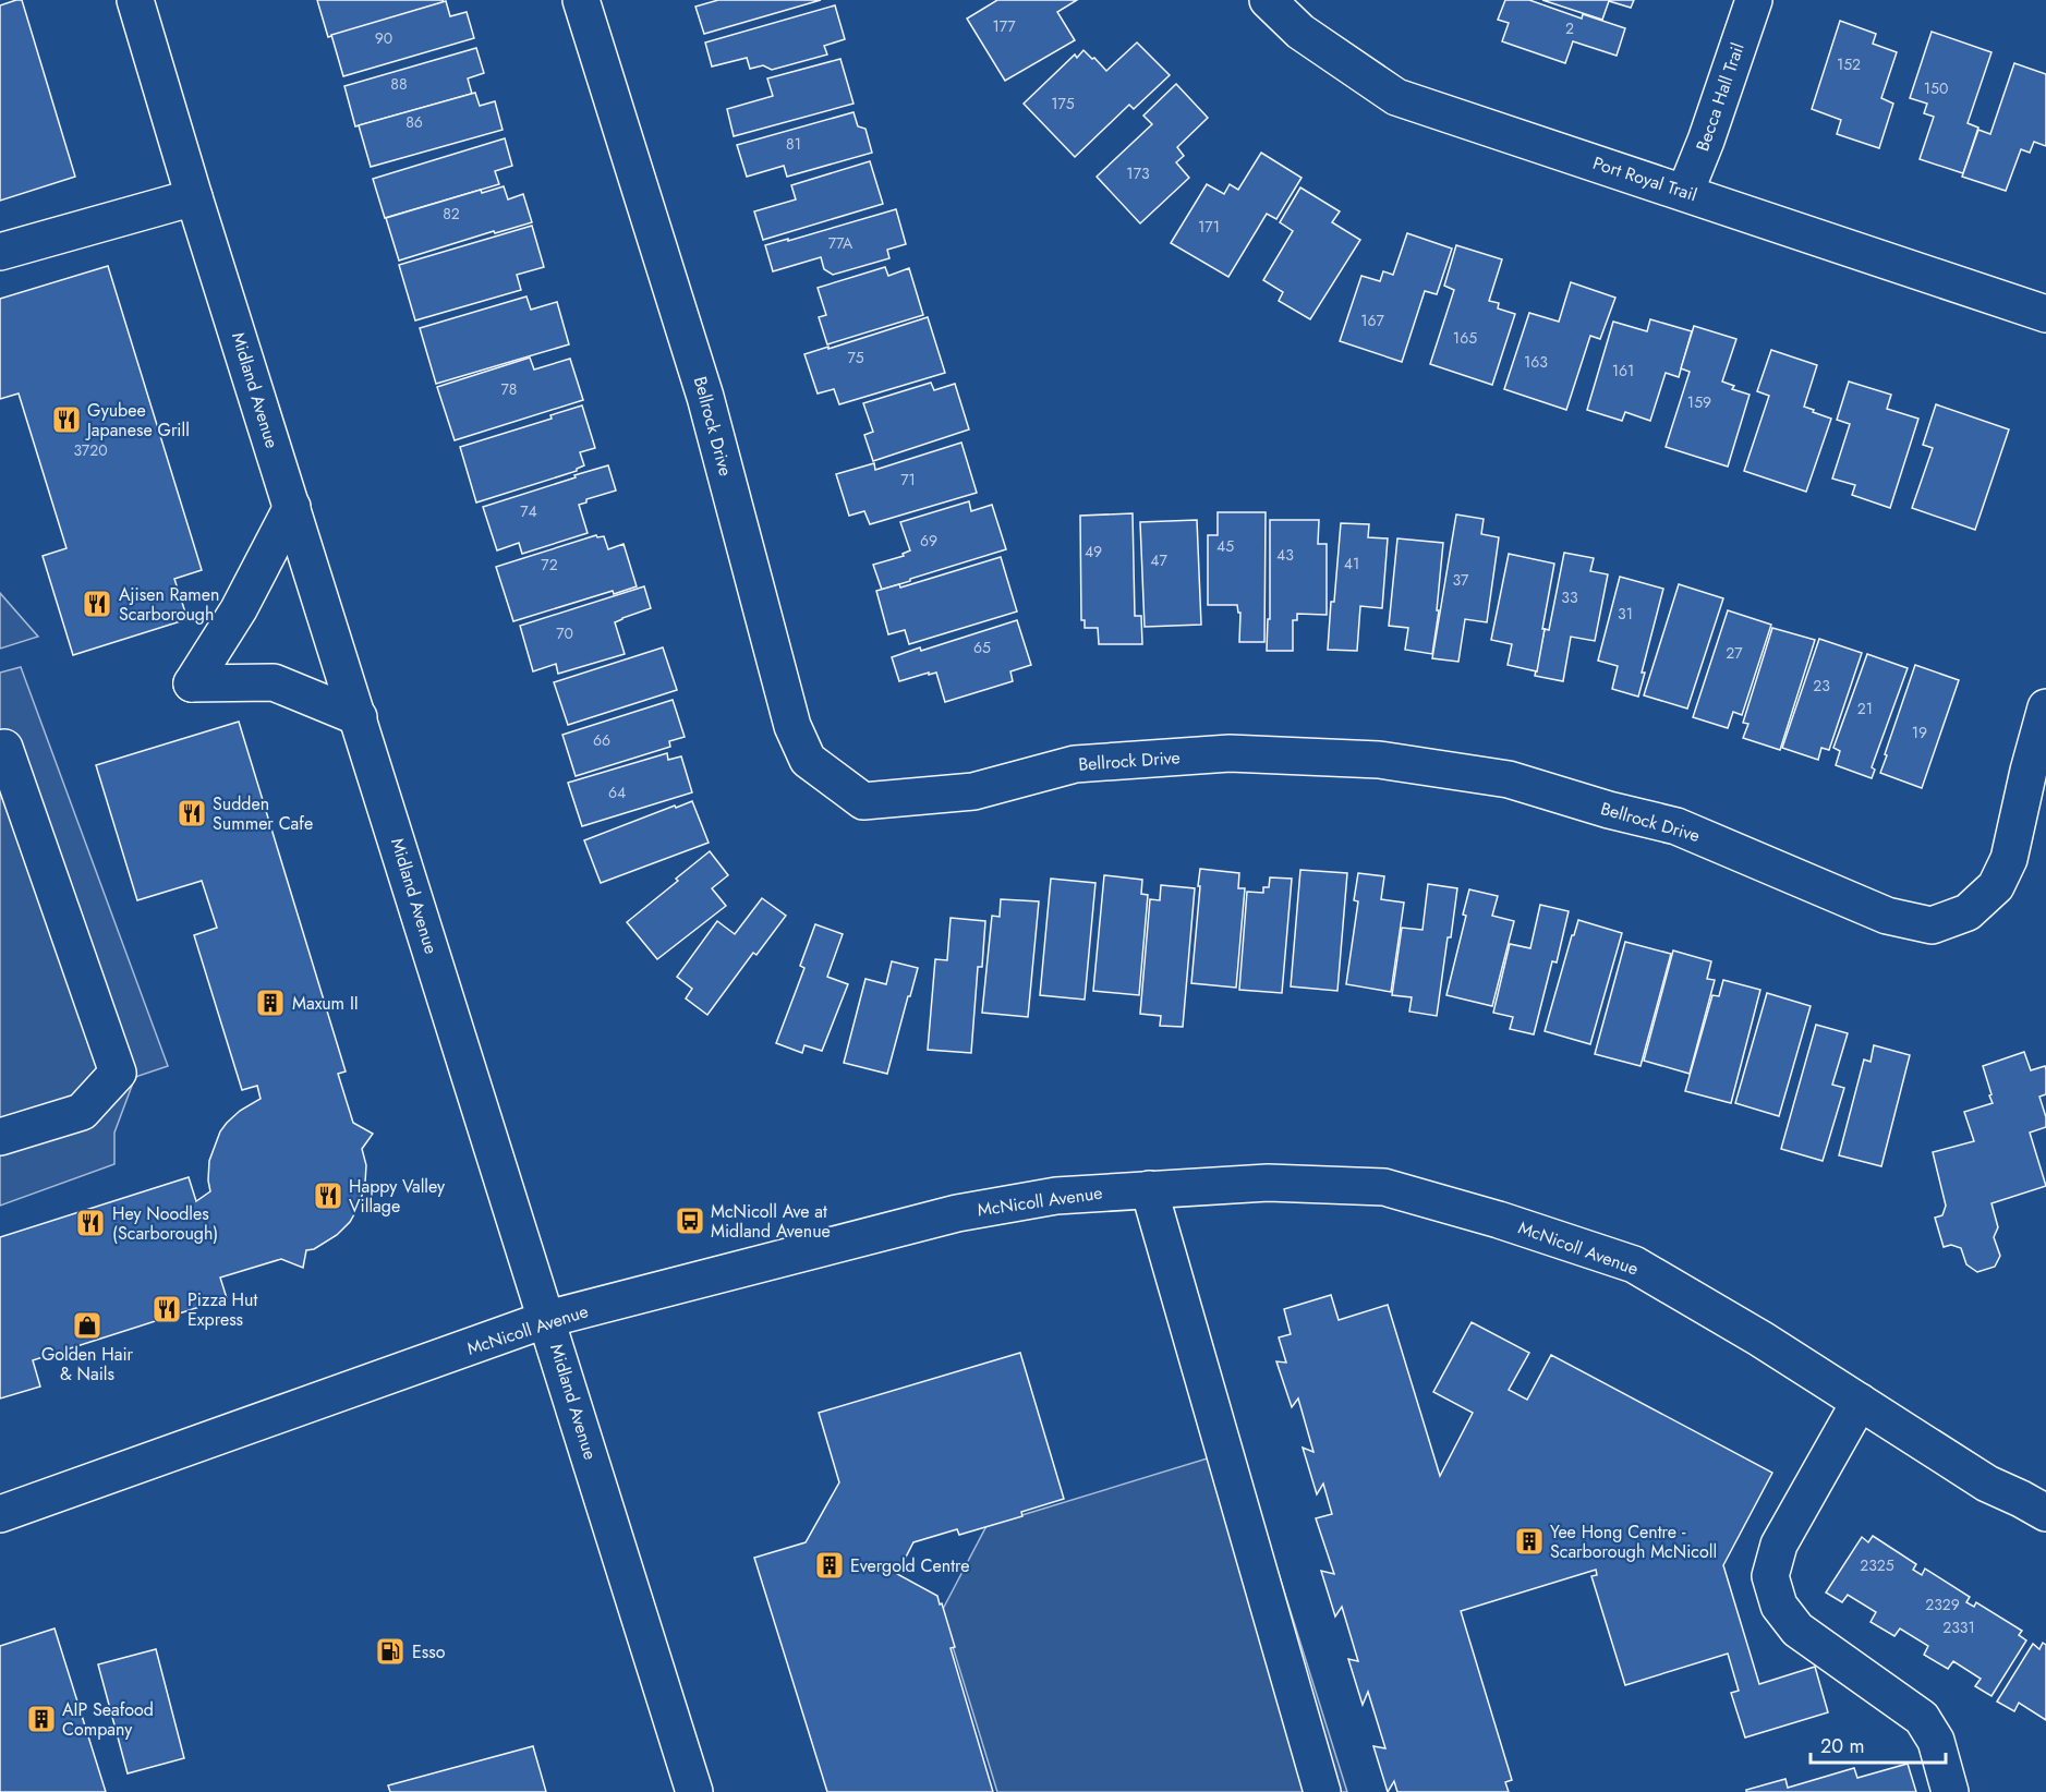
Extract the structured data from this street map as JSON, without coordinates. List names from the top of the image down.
{
  "streets": {
    "main road": [
      "Becca Hall Trail",
      "Port Royal Trail",
      "Midland Avenue",
      "Bellrock Drive",
      "McNicoll Avenue"
    ]
  },
  "crossings": [
    ["Becca Hall Trail", "Port Royal Trail"],
    ["Midland Avenue", "McNicoll Avenue"]
  ],
  "places": {
    "restaurant": [
      "Gyubee Japanese Grill",
      "Ajisen Ramen Scarborough",
      "Sudden Summer Cafe",
      "Happy Valley Village",
      "Hey Noodles (Scarborough)",
      "Pizza Hut Express"
    ],
    "building": [
      "Maxum II",
      "Yee Hong Centre - Scarborough McNicoll",
      "Evergold Centre",
      "AIP Seafood Company"
    ],
    "bus stop": ["McNicoll Ave at Midland Avenue"],
    "shop": ["Golden Hair & Nails"],
    "fuel station": ["Esso"]
  },
  "house_numbers": [
    "177",
    "2",
    "90",
    "152",
    "88",
    "150",
    "175",
    "86",
    "81",
    "173",
    "82",
    "171",
    "77A",
    "167",
    "165",
    "75",
    "163",
    "161",
    "78",
    "159",
    "3720",
    "71",
    "74",
    "69",
    "45",
    "49",
    "43",
    "47",
    "41",
    "72",
    "37",
    "33",
    "31",
    "70",
    "65",
    "27",
    "23",
    "21",
    "19",
    "66",
    "64",
    "2325",
    "2329",
    "2331"
  ],
  "scale_bar": "20 m"
}
